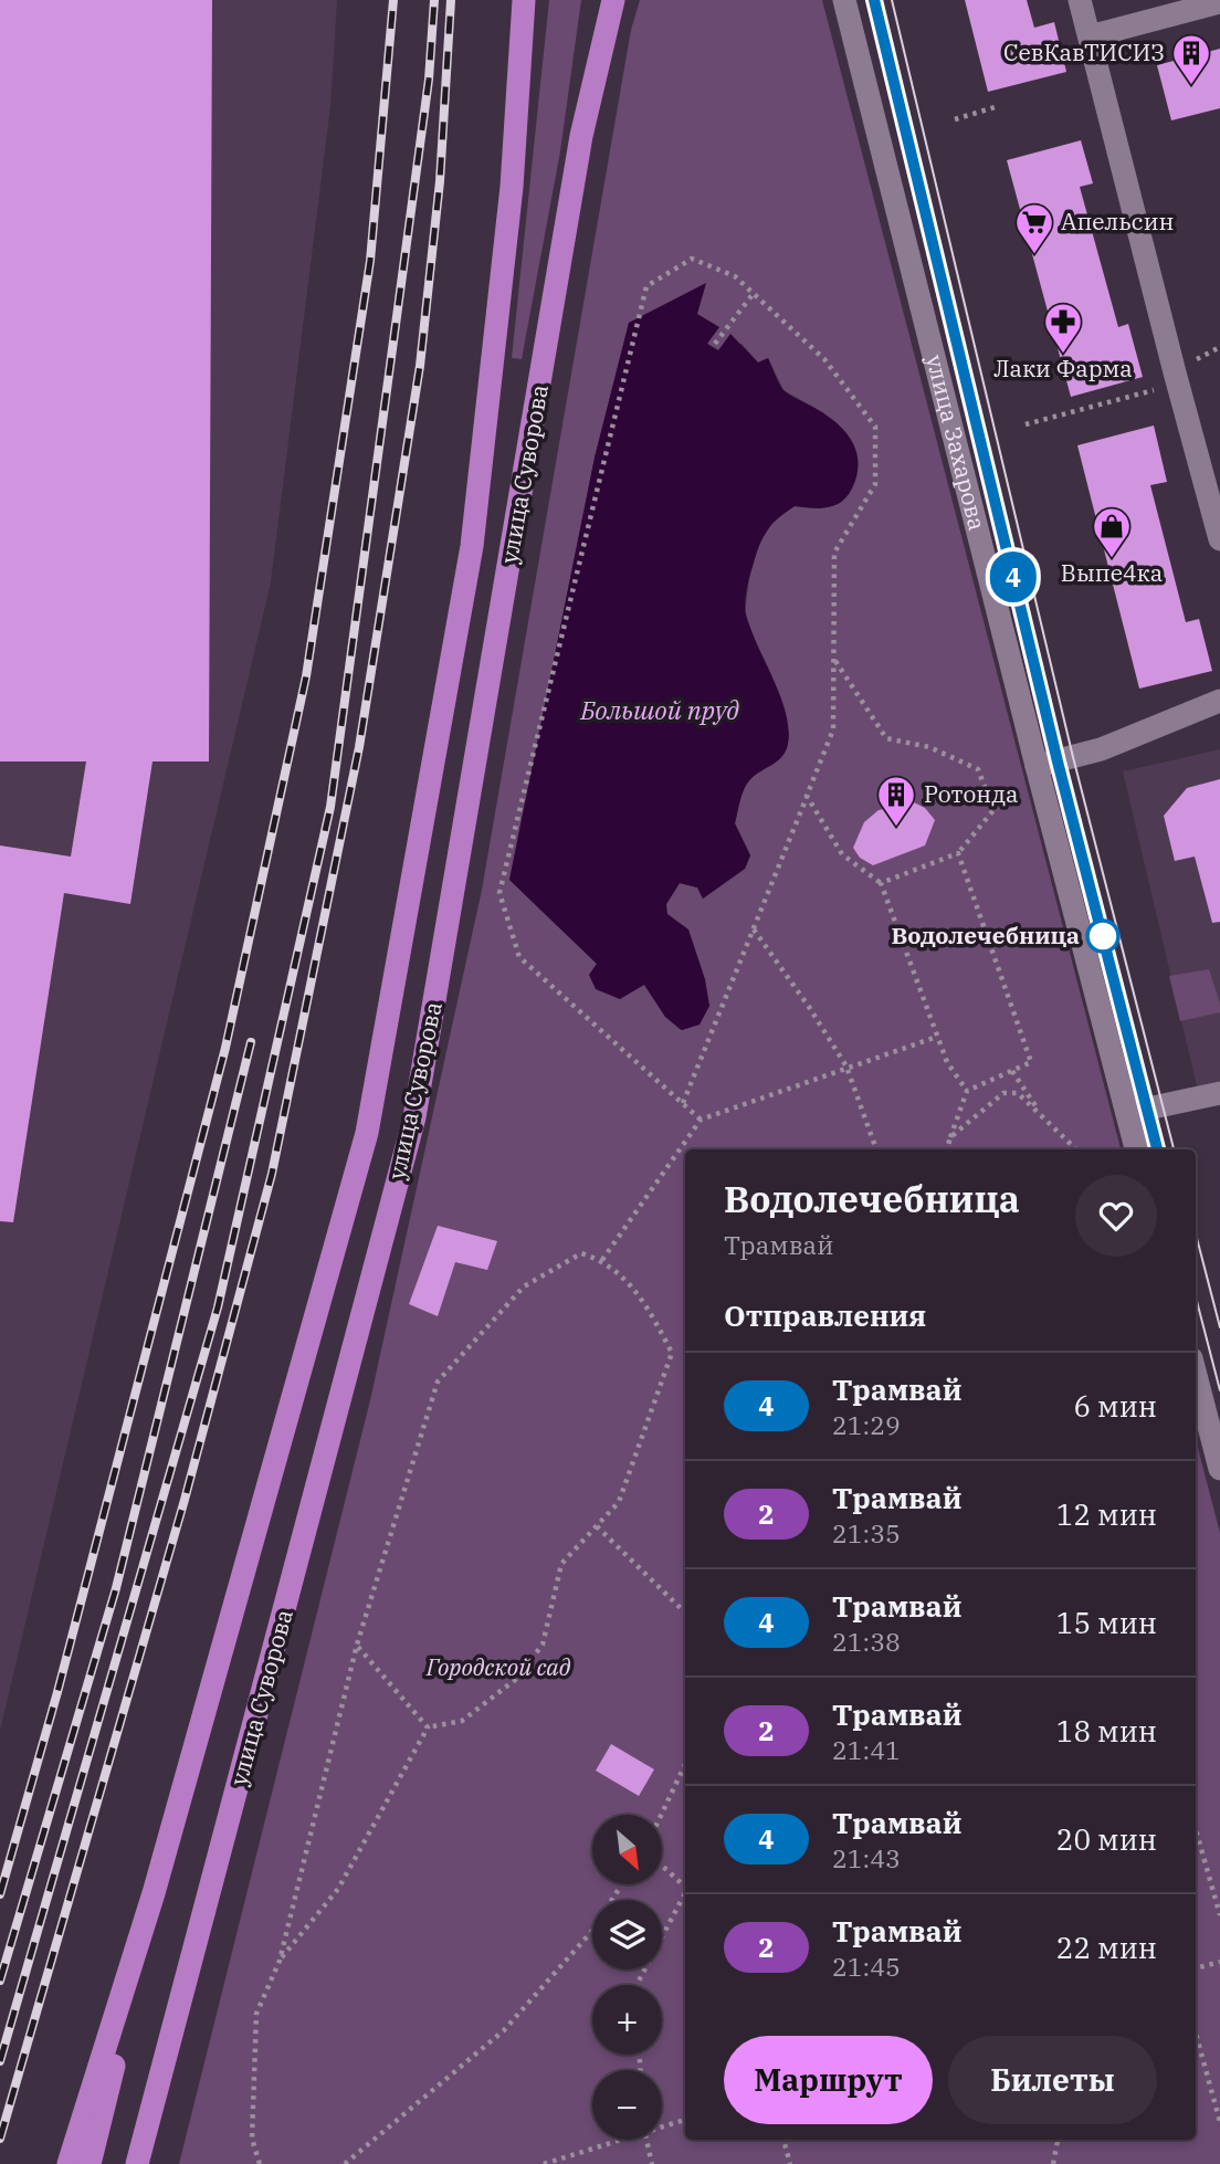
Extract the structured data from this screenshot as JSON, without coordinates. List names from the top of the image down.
{
  "streets": {
    "main road": ["улица Суворова"],
    "street": ["улица Захарова"]
  },
  "water": ["Большой пруд"],
  "parks": ["Городской сад"],
  "places": {
    "building": ["СевКавТИСИЗ", "Ротонда"],
    "supermarket": ["Апельсин"],
    "pharmacy": ["Лаки Фарма"],
    "shop": ["Выпе4ка"],
    "other": ["Водолечебница"]
  },
  "lines": ["tram line 4"],
  "north": "bottom right",
  "page": {
    "on_map": "4",
    "heading": [
      ["Водолечебница", "Трамвай"],
      "Отправления"
    ],
    "list": [
      {
        "mark": "4",
        "name": "Трамвай",
        "note": "21:29",
        "value": "6 мин"
      },
      {
        "mark": "2",
        "name": "Трамвай",
        "note": "21:35",
        "value": "12 мин"
      },
      {
        "mark": "4",
        "name": "Трамвай",
        "note": "21:38",
        "value": "15 мин"
      },
      {
        "mark": "2",
        "name": "Трамвай",
        "note": "21:41",
        "value": "18 мин"
      },
      {
        "mark": "4",
        "name": "Трамвай",
        "note": "21:43",
        "value": "20 мин"
      },
      {
        "mark": "2",
        "name": "Трамвай",
        "note": "21:45",
        "value": "22 мин"
      }
    ],
    "map_buttons": ["+", "−"],
    "buttons": ["Маршрут", "Билеты"]
  }
}
